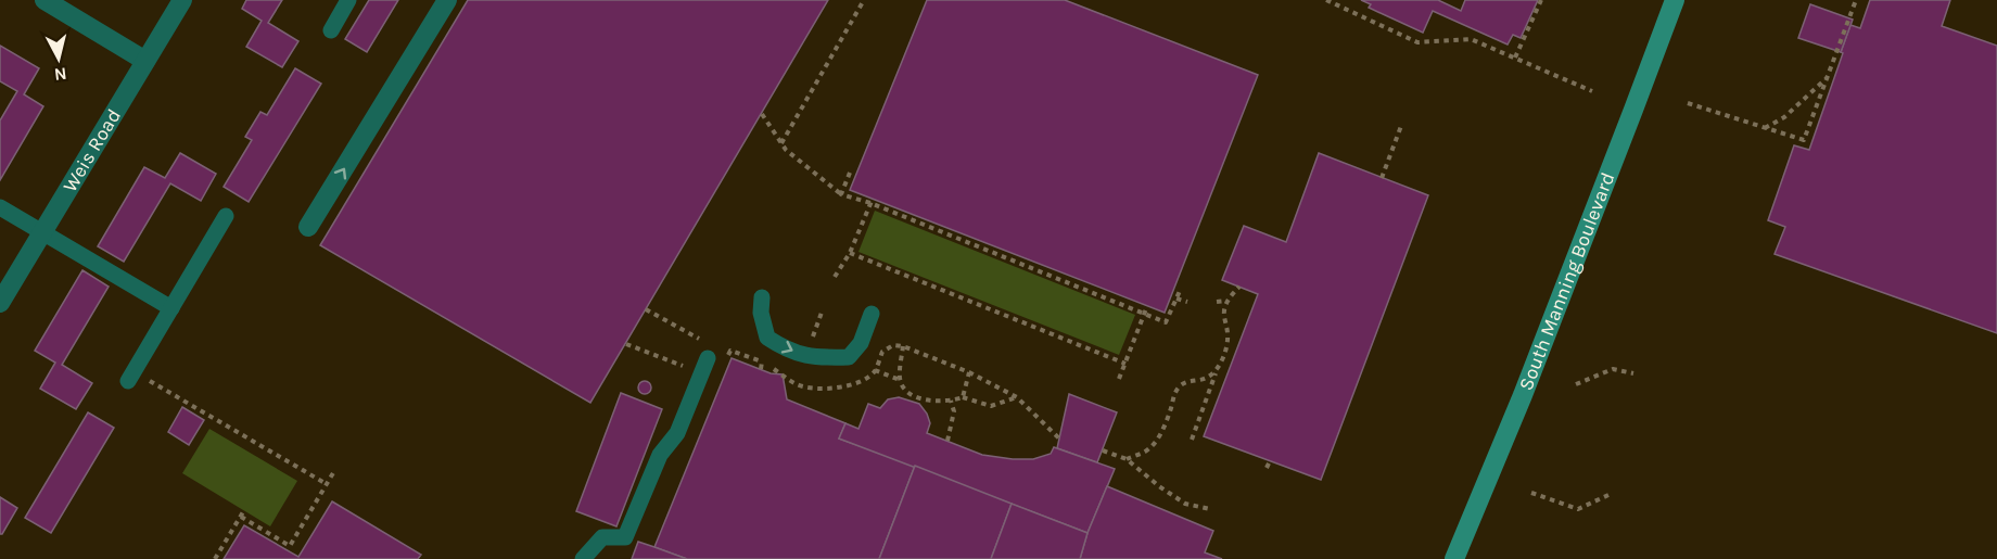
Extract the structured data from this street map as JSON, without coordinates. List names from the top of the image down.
{
  "streets": {
    "street": ["Weis Road", "South Manning Boulevard"]
  },
  "north": "bottom"
}
